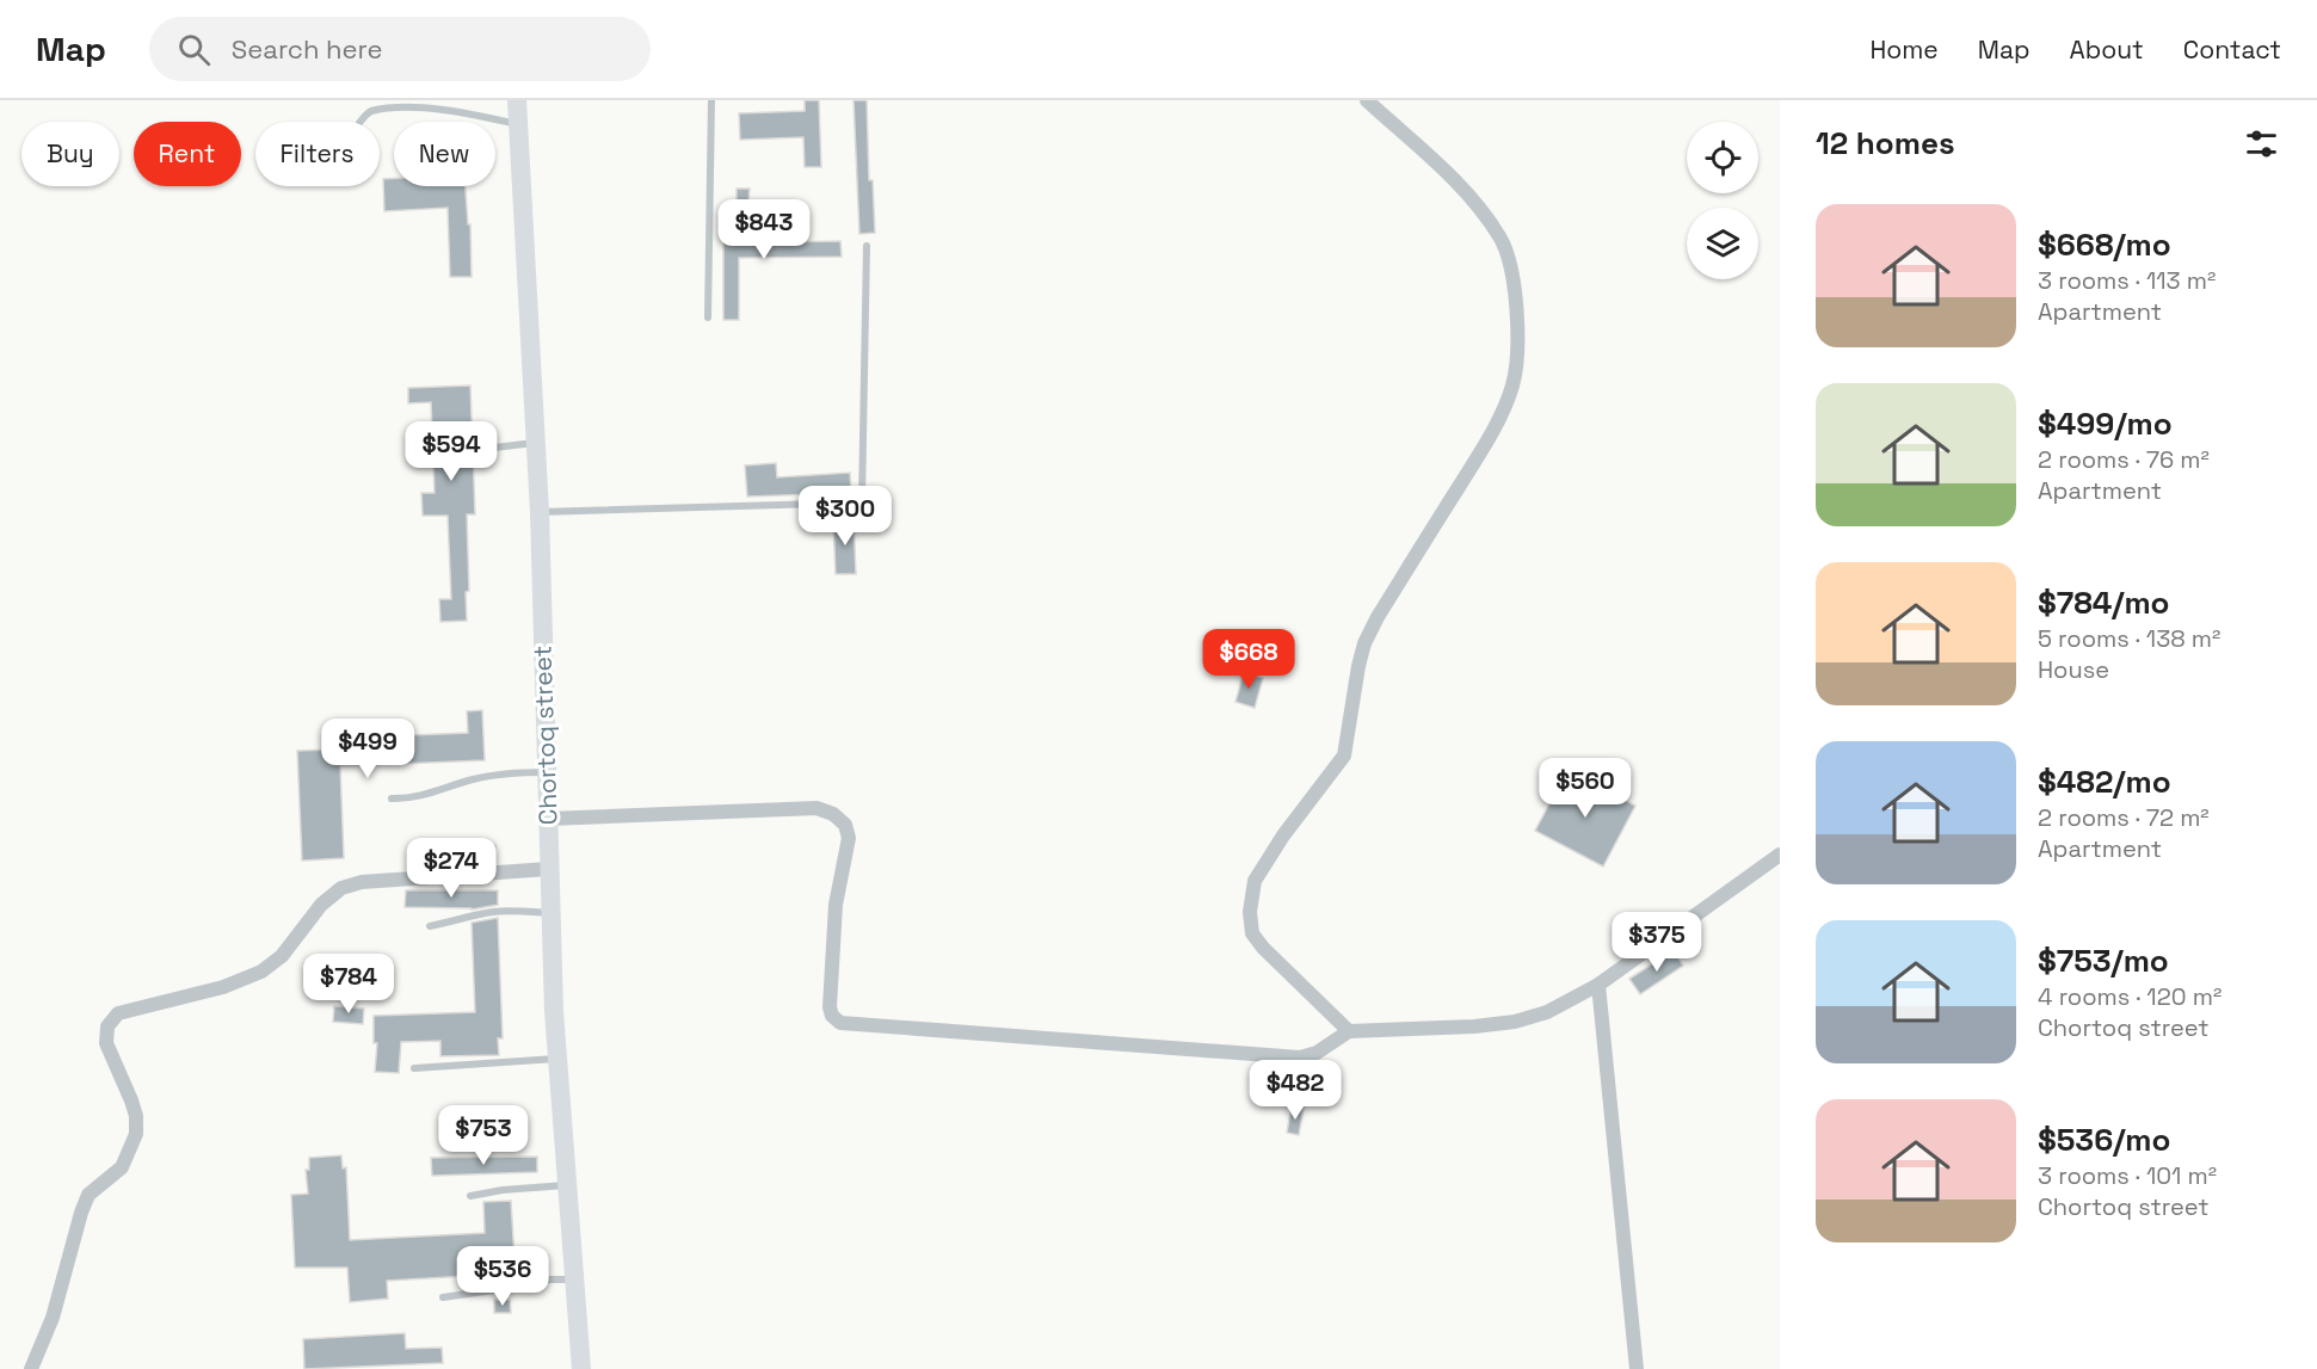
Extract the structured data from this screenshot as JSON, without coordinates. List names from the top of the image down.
{
  "streets": {
    "main road": ["Chortoq street"]
  },
  "page": {
    "header": "Map",
    "search": "Search here",
    "nav": [
      "Home",
      "Map",
      "About",
      "Contact"
    ],
    "heading": "12 homes",
    "chip": [
      "Buy",
      "Rent",
      "Filters",
      "New"
    ],
    "list": [
      {
        "name": "$668/mo",
        "note": "3 rooms · 113 m² · Apartment"
      },
      {
        "name": "$499/mo",
        "note": "2 rooms · 76 m² · Apartment"
      },
      {
        "name": "$784/mo",
        "note": "5 rooms · 138 m² · House"
      },
      {
        "name": "$482/mo",
        "note": "2 rooms · 72 m² · Apartment"
      },
      {
        "name": "$753/mo",
        "note": "4 rooms · 120 m² · Chortoq street"
      },
      {
        "name": "$536/mo",
        "note": "3 rooms · 101 m² · Chortoq street"
      }
    ],
    "price": [
      "$843",
      "$594",
      "$300",
      "$668",
      "$499",
      "$560",
      "$274",
      "$375",
      "$784",
      "$482",
      "$753",
      "$536"
    ]
  }
}
